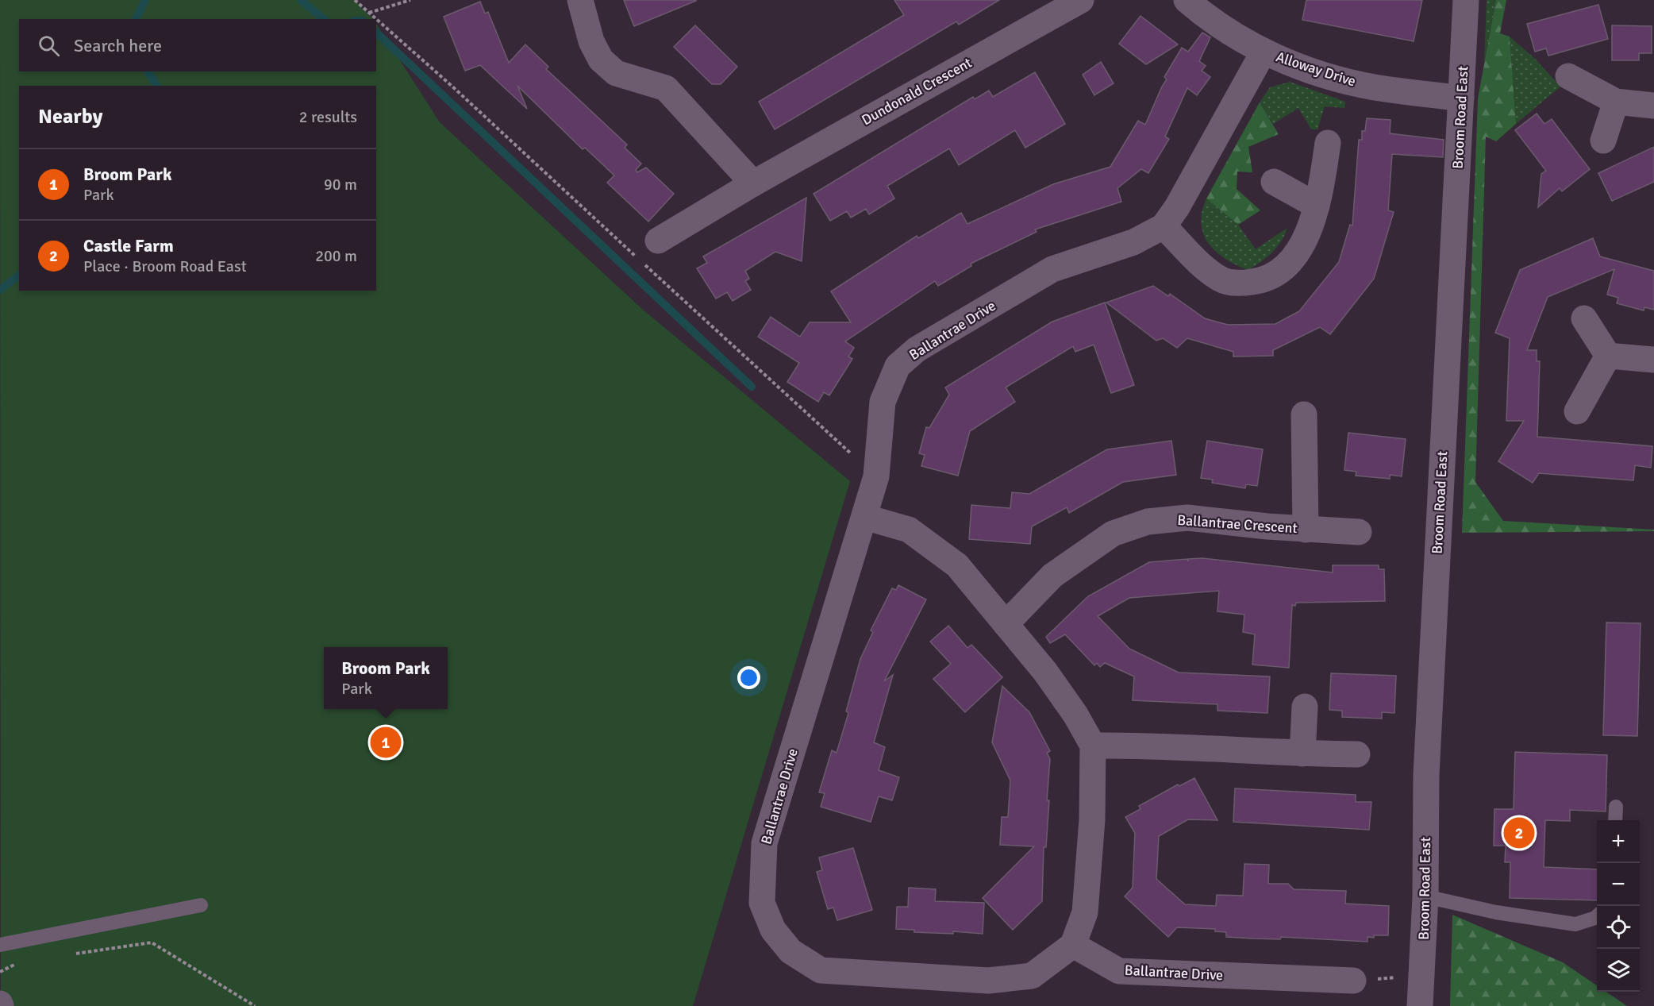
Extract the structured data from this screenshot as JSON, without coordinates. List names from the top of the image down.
{
  "streets": {
    "street": [
      "Alloway Drive",
      "Dundonald Crescent",
      "Broom Road East",
      "Ballantrae Drive",
      "Ballantrae Crescent"
    ]
  },
  "crossings": [
    ["Alloway Drive", "Broom Road East"],
    ["Alloway Drive", "Ballantrae Drive"]
  ],
  "page": {
    "search": "Search here",
    "heading": ["Nearby", "2 results"],
    "list": [
      {
        "mark": "1",
        "name": "Broom Park",
        "note": "Park",
        "value": "90 m"
      },
      {
        "mark": "2",
        "name": "Castle Farm",
        "note": "Place · Broom Road East",
        "value": "200 m"
      }
    ],
    "popup": ["Broom Park", "Park"],
    "pins": ["1", "2"],
    "map_buttons": ["+", "−"]
  }
}
